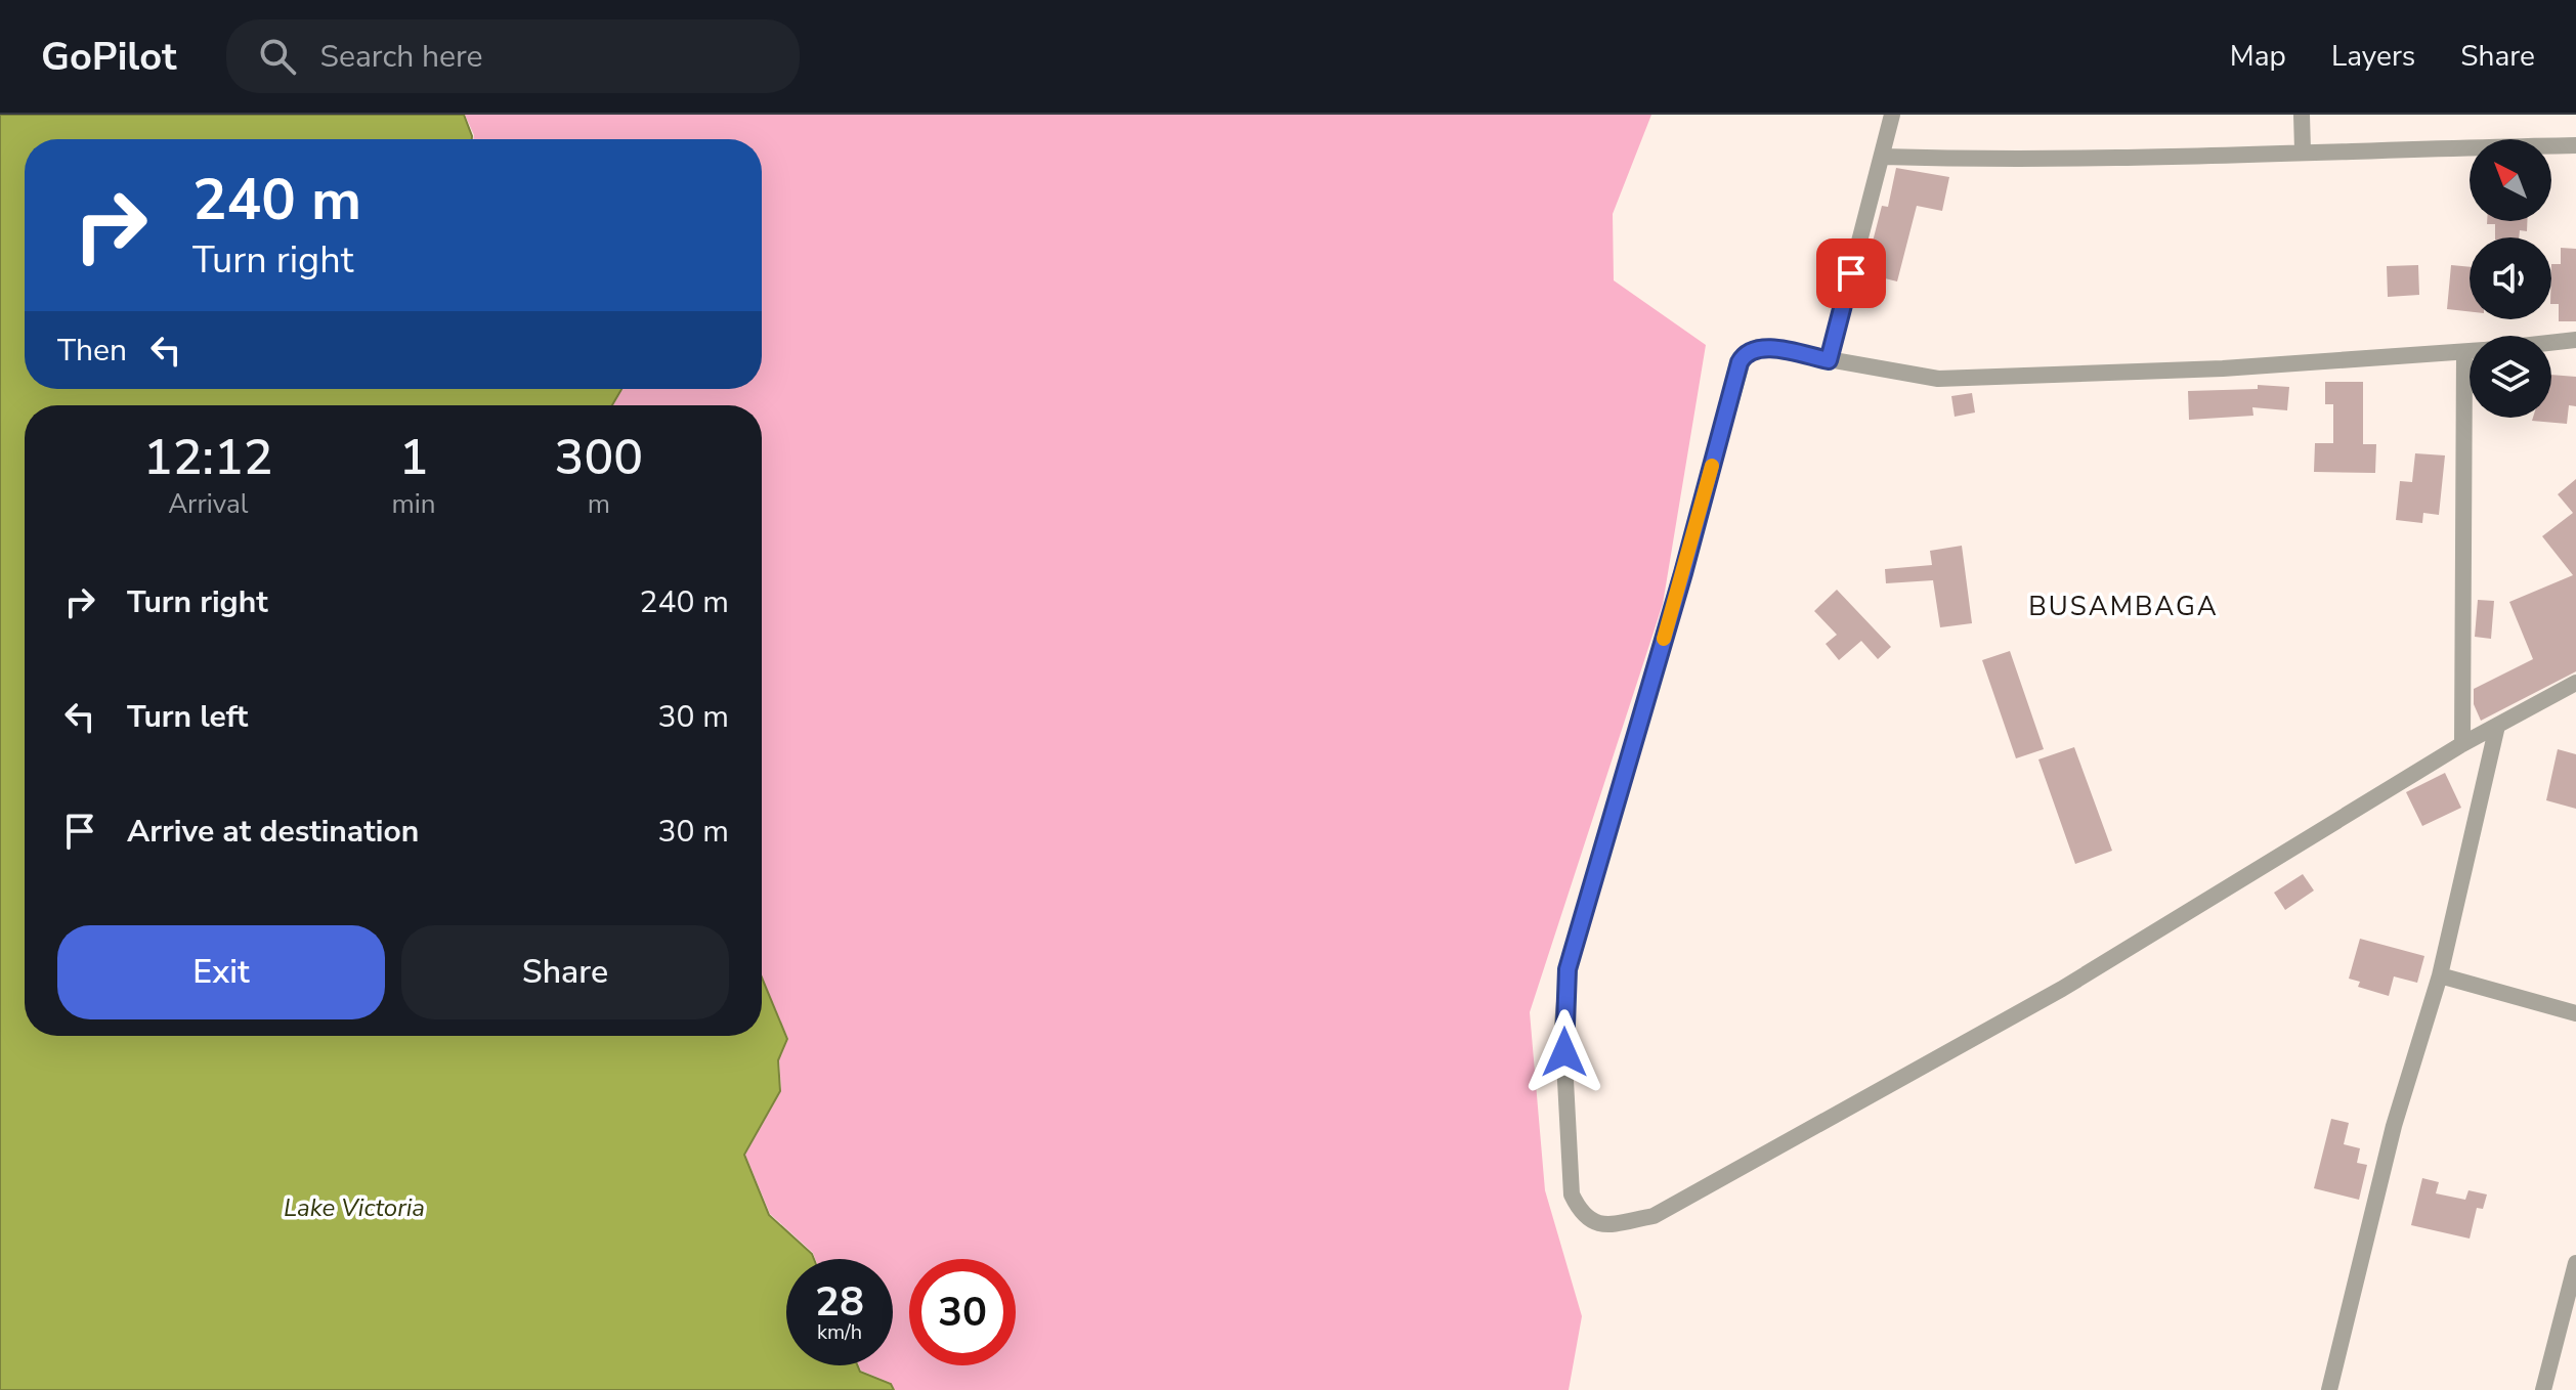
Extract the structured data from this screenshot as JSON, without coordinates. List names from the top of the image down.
{
  "districts": ["BUSAMBAGA"],
  "water": ["Lake Victoria"],
  "north": "top left",
  "page": {
    "header": "GoPilot",
    "search": "Search here",
    "nav": ["Map", "Layers", "Share"],
    "turn": ["240 m", "Turn right"],
    "then": "Then",
    "eta": [
      "12:12",
      "Arrival",
      "1",
      "min",
      "300",
      "m"
    ],
    "list": [
      {
        "name": "Turn right",
        "value": "240 m"
      },
      {
        "name": "Turn left",
        "value": "30 m"
      },
      {
        "name": "Arrive at destination",
        "value": "30 m"
      }
    ],
    "buttons": ["Exit", "Share"],
    "speed": "28 km/h",
    "limit": "30"
  }
}
